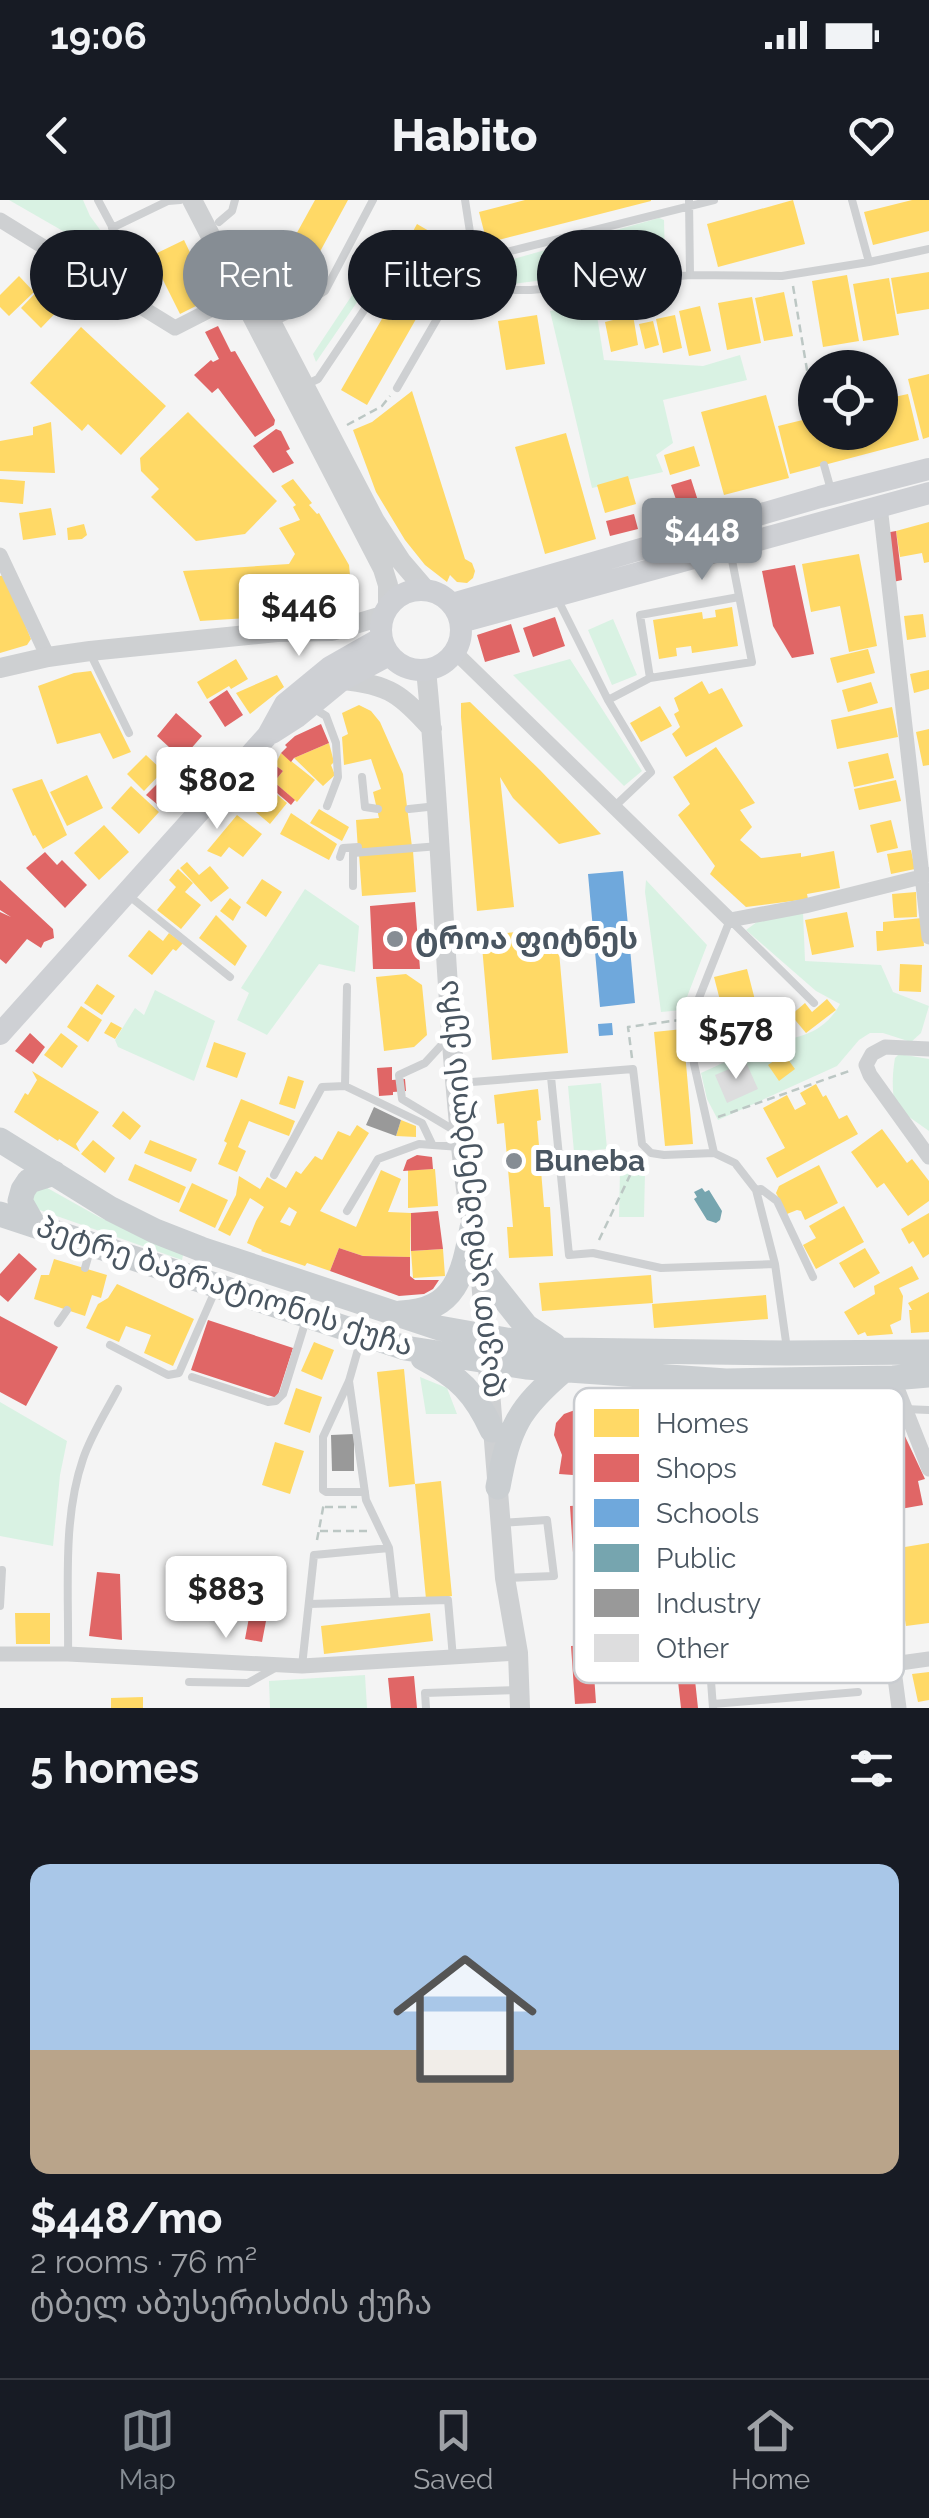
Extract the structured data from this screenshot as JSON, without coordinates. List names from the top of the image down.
{
  "streets": {
    "main road": ["პეტრე ბაგრატიონის ქუჩა"],
    "street": ["დავით აღმაშენებლის ქუჩა"]
  },
  "crossings": [
    ["დავით აღმაშენებლის ქუჩა", "პეტრე ბაგრატიონის ქუჩა"]
  ],
  "places": ["ტროა ფიტნეს", "Buneba"],
  "legend": [
    "Homes",
    "Shops",
    "Schools",
    "Public",
    "Industry",
    "Other"
  ],
  "page": {
    "status": "19:06",
    "header": "Habito",
    "chip": [
      "Buy",
      "Rent",
      "Filters",
      "New"
    ],
    "price": [
      "$448",
      "$446",
      "$802",
      "$578",
      "$883"
    ],
    "heading": "5 homes",
    "list": [
      {
        "name": "$448/mo",
        "note": "2 rooms · 76 m² · ტბელ აბუსერისძის ქუჩა"
      }
    ],
    "tabs": ["Map", "Saved", "Home"]
  }
}
